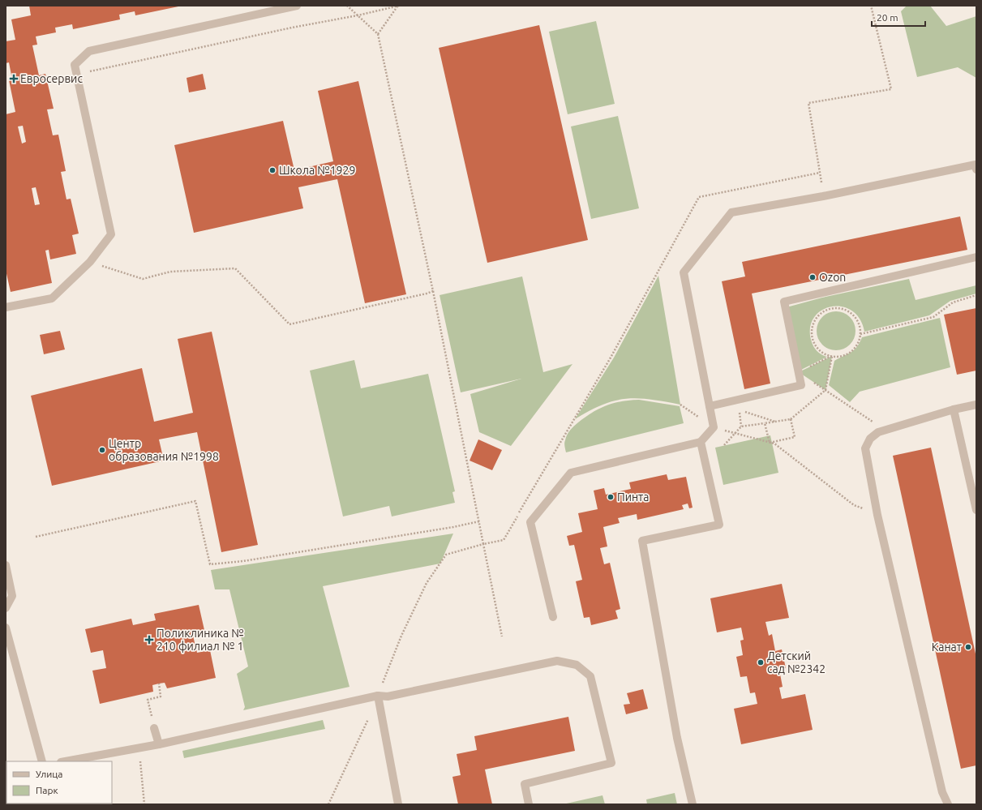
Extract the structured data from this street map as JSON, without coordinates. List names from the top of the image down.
{
  "places": {
    "health": ["Евросервис", "Поликлиника № 210 филиал № 1"],
    "other": [
      "Школа №1929",
      "Ozon",
      "Центр образования №1998",
      "Пинта",
      "Канат",
      "Детский сад №2342"
    ]
  },
  "legend": ["Улица", "Парк"],
  "scale_bar": "20 m"
}
